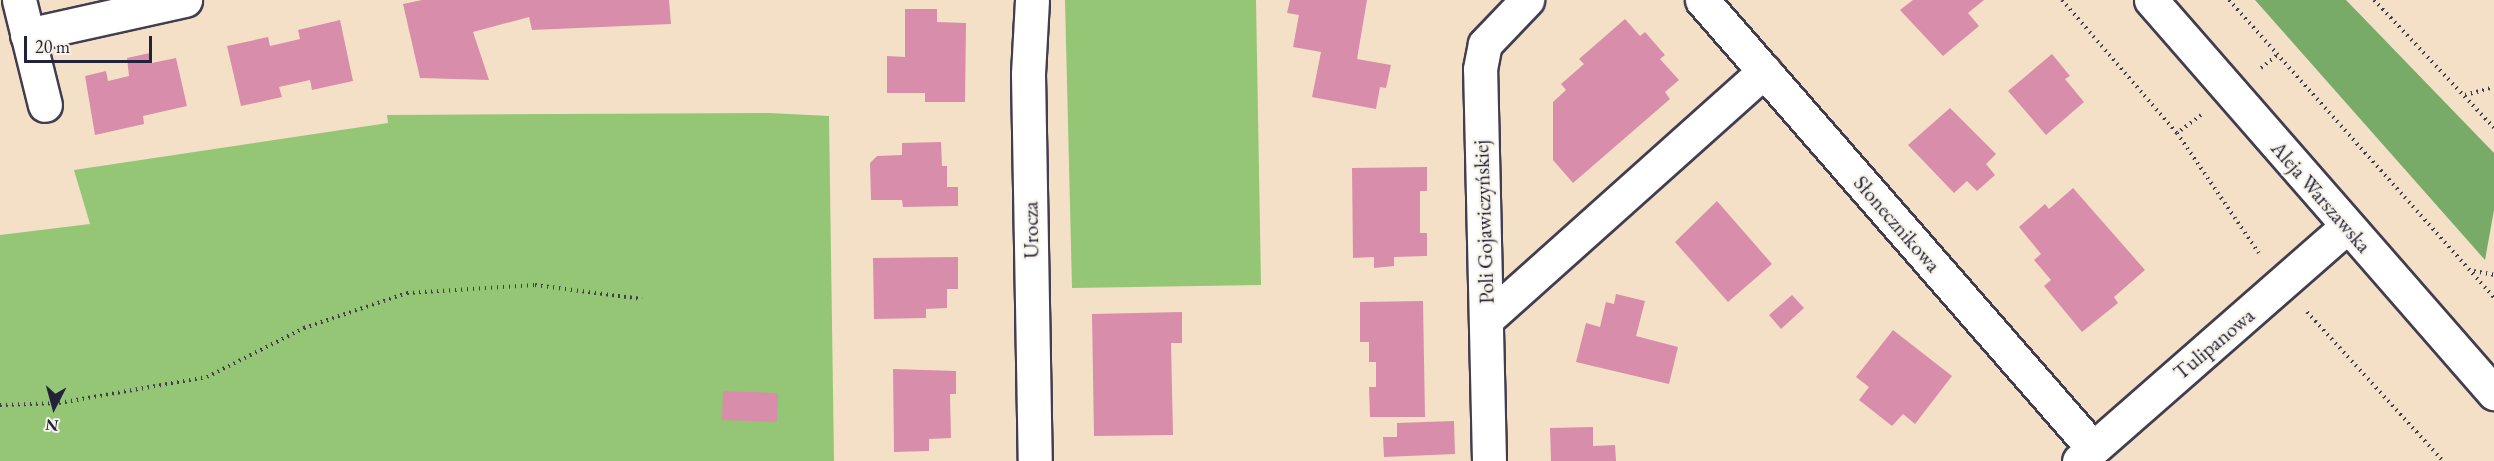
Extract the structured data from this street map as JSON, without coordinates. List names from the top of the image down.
{
  "streets": {
    "street": [
      "Aleja Warszawska",
      "Poli Gojawiczyńskiej",
      "Słonecznikowa",
      "Urocza",
      "Tulipanowa"
    ]
  },
  "crossings": [
    ["Aleja Warszawska", "Tulipanowa"],
    ["Słonecznikowa", "Tulipanowa"]
  ],
  "scale_bar": "20 m",
  "north": "bottom"
}
